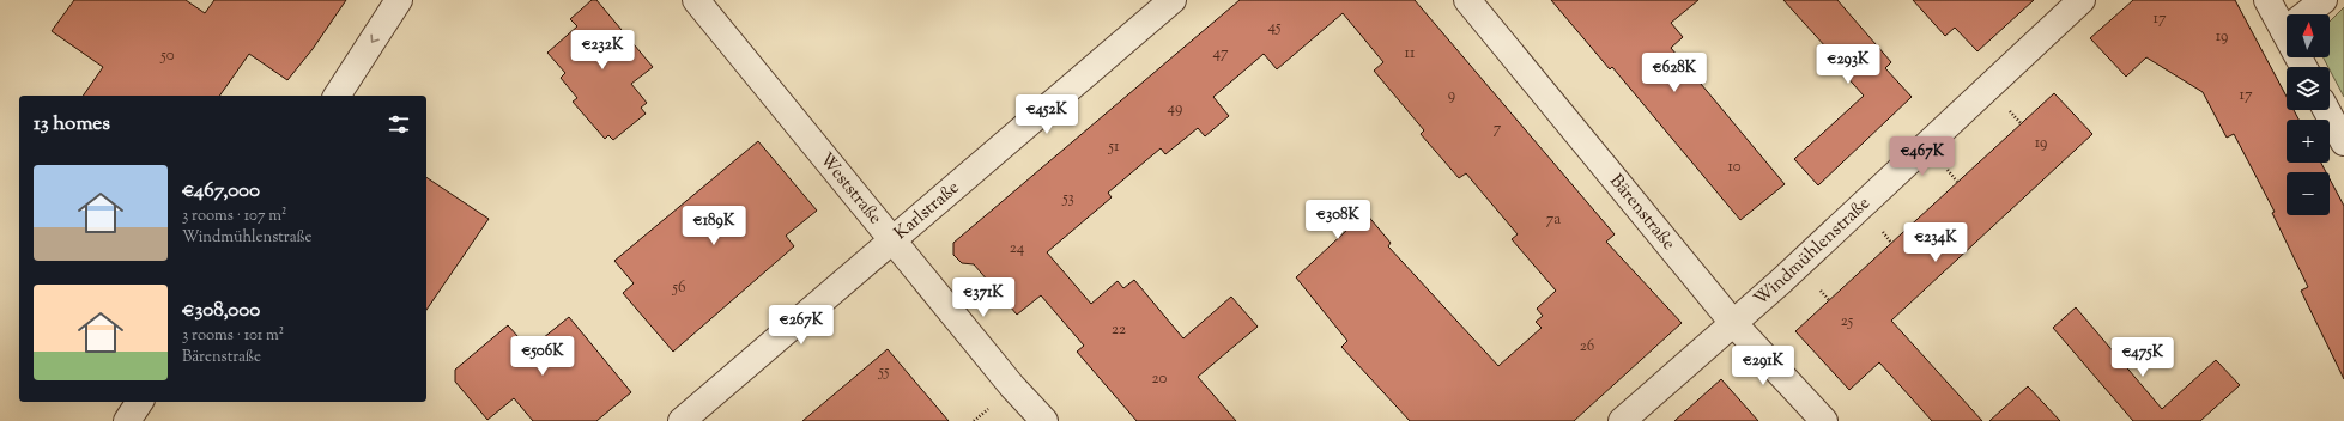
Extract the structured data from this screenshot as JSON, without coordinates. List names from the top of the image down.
{
  "streets": {
    "street": [
      "Weststraße",
      "Karlstraße",
      "Bärenstraße",
      "Windmühlenstraße"
    ]
  },
  "crossings": [
    ["Weststraße", "Karlstraße"],
    ["Bärenstraße", "Windmühlenstraße"]
  ],
  "house_numbers": [
    "17",
    "45",
    "19",
    "47",
    "11",
    "50",
    "9",
    "17",
    "49",
    "7",
    "19",
    "51",
    "10",
    "53",
    "7a",
    "24",
    "56",
    "25",
    "22",
    "26",
    "55",
    "20"
  ],
  "north": "top",
  "page": {
    "map_buttons": ["+", "−"],
    "price": [
      "€232K",
      "€293K",
      "€628K",
      "€452K",
      "€467K",
      "€308K",
      "€189K",
      "€234K",
      "€371K",
      "€267K",
      "€506K",
      "€475K",
      "€291K"
    ],
    "heading": "13 homes",
    "list": [
      {
        "name": "€467,000",
        "note": "3 rooms · 107 m² · Windmühlenstraße"
      },
      {
        "name": "€308,000",
        "note": "3 rooms · 101 m² · Bärenstraße"
      }
    ]
  }
}
